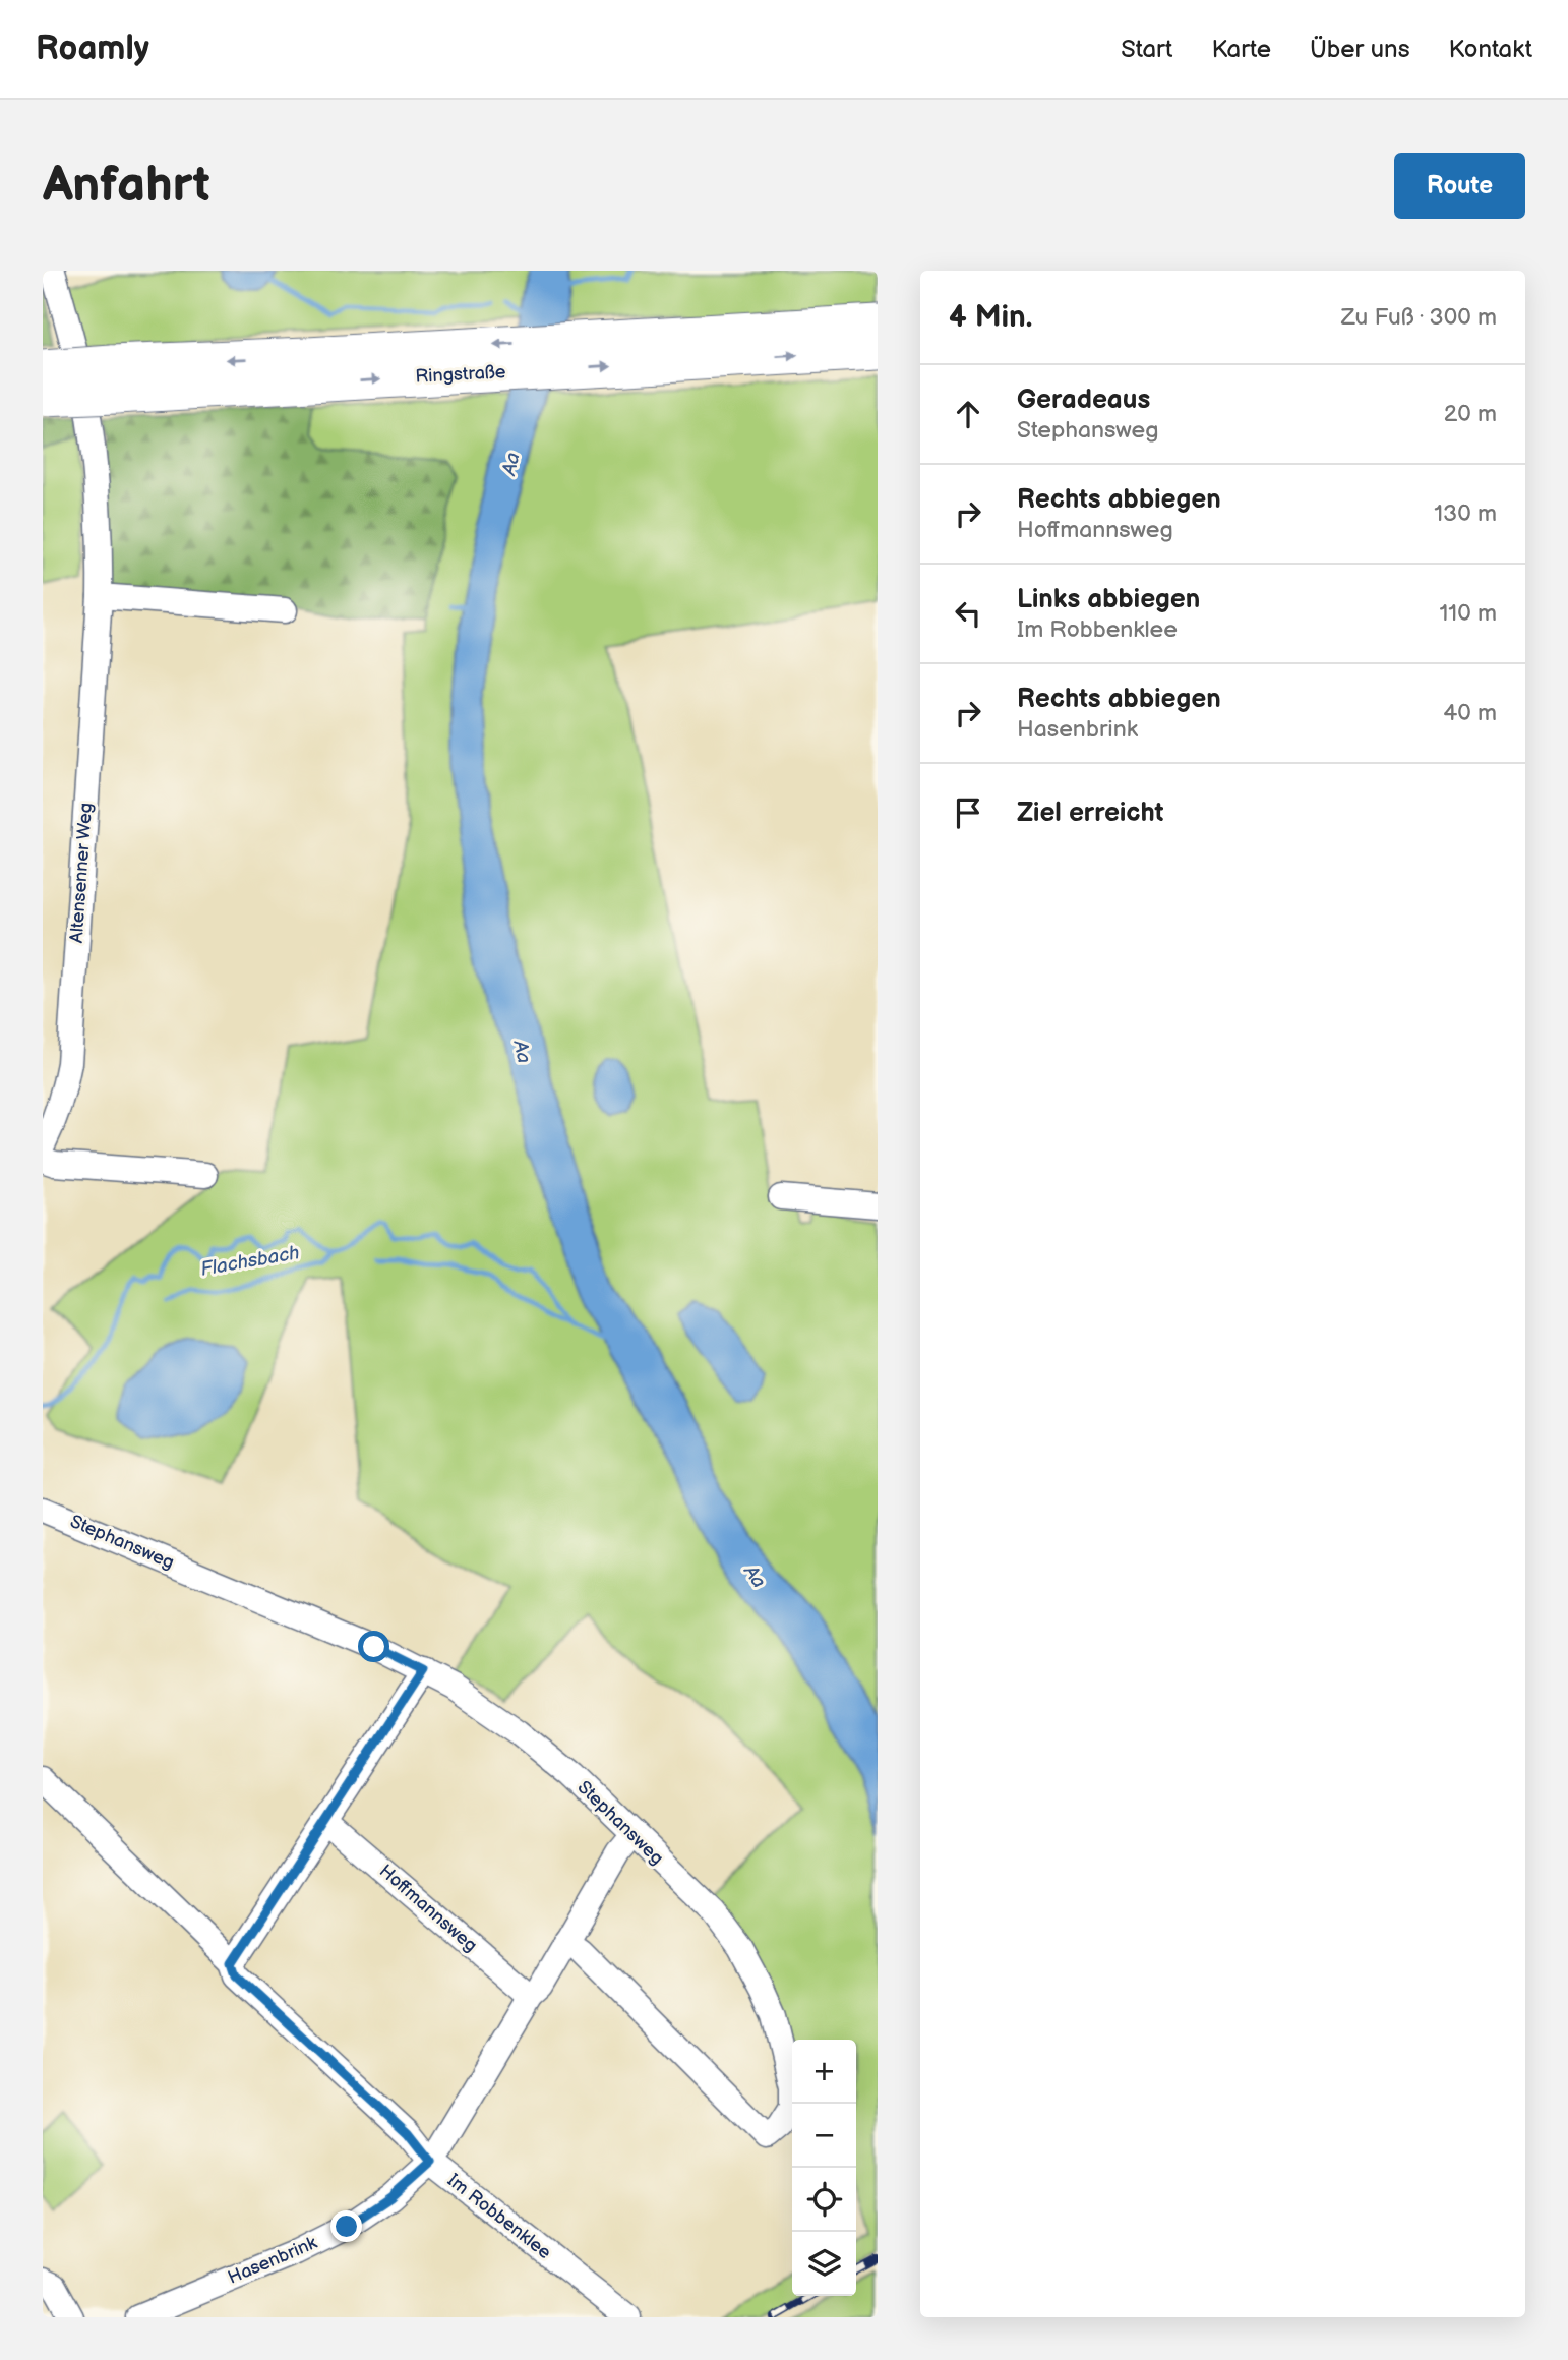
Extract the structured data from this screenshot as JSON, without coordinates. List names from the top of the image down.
{
  "streets": {
    "highway": ["Ringstraße"],
    "street": [
      "Altensenner Weg",
      "Stephansweg",
      "Hoffmannsweg",
      "Im Robbenklee",
      "Hasenbrink"
    ]
  },
  "crossings": [
    ["Im Robbenklee", "Hasenbrink"]
  ],
  "water": ["Aa", "Flachsbach"],
  "page": {
    "header": "Roamly",
    "nav": [
      "Start",
      "Karte",
      "Über uns",
      "Kontakt"
    ],
    "buttons": "Route",
    "title": "Anfahrt",
    "heading": ["4 Min.", "Zu Fuß · 300 m"],
    "list": [
      ["Geradeaus", "Stephansweg", "20 m"],
      ["Rechts abbiegen", "Hoffmannsweg", "130 m"],
      ["Links abbiegen", "Im Robbenklee", "110 m"],
      ["Rechts abbiegen", "Hasenbrink", "40 m"],
      "Ziel erreicht"
    ],
    "map_buttons": ["+", "−"]
  }
}
